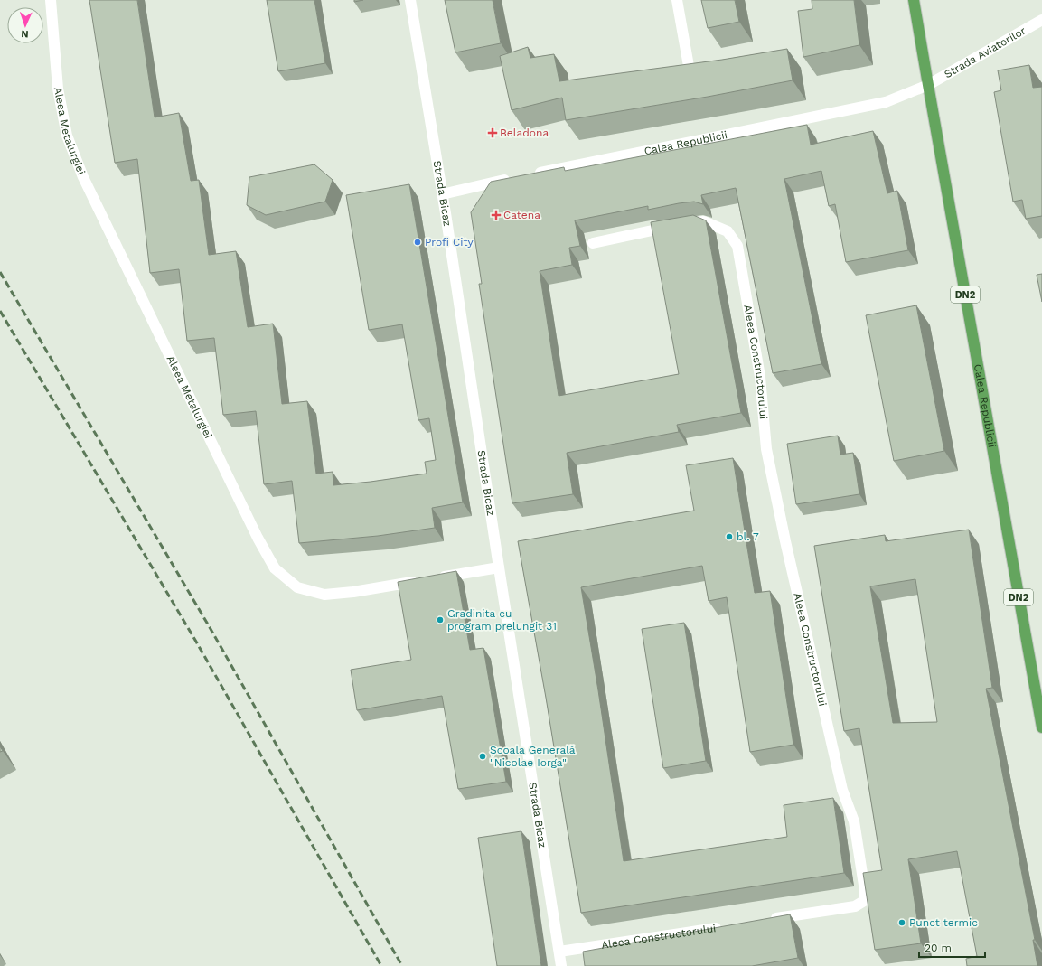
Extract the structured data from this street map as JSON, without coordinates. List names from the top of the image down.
{
  "streets": {
    "main road": ["Calea Republicii", "DN2"],
    "street": [
      "Strada Aviatorilor",
      "Aleea Metalurgiei",
      "Strada Bicaz",
      "Aleea Constructorului"
    ]
  },
  "crossings": [
    ["Strada Aviatorilor", "Calea Republicii"],
    ["Strada Bicaz", "Aleea Constructorului"]
  ],
  "places": {
    "health": ["Beladona", "Catena"],
    "other": [
      "Profi City",
      "bl. 7",
      "Gradinita cu program prelungit 31",
      "Școala Generală \"Nicolae Iorga\"",
      "Punct termic"
    ]
  },
  "scale_bar": "20 m",
  "north": "bottom"
}
